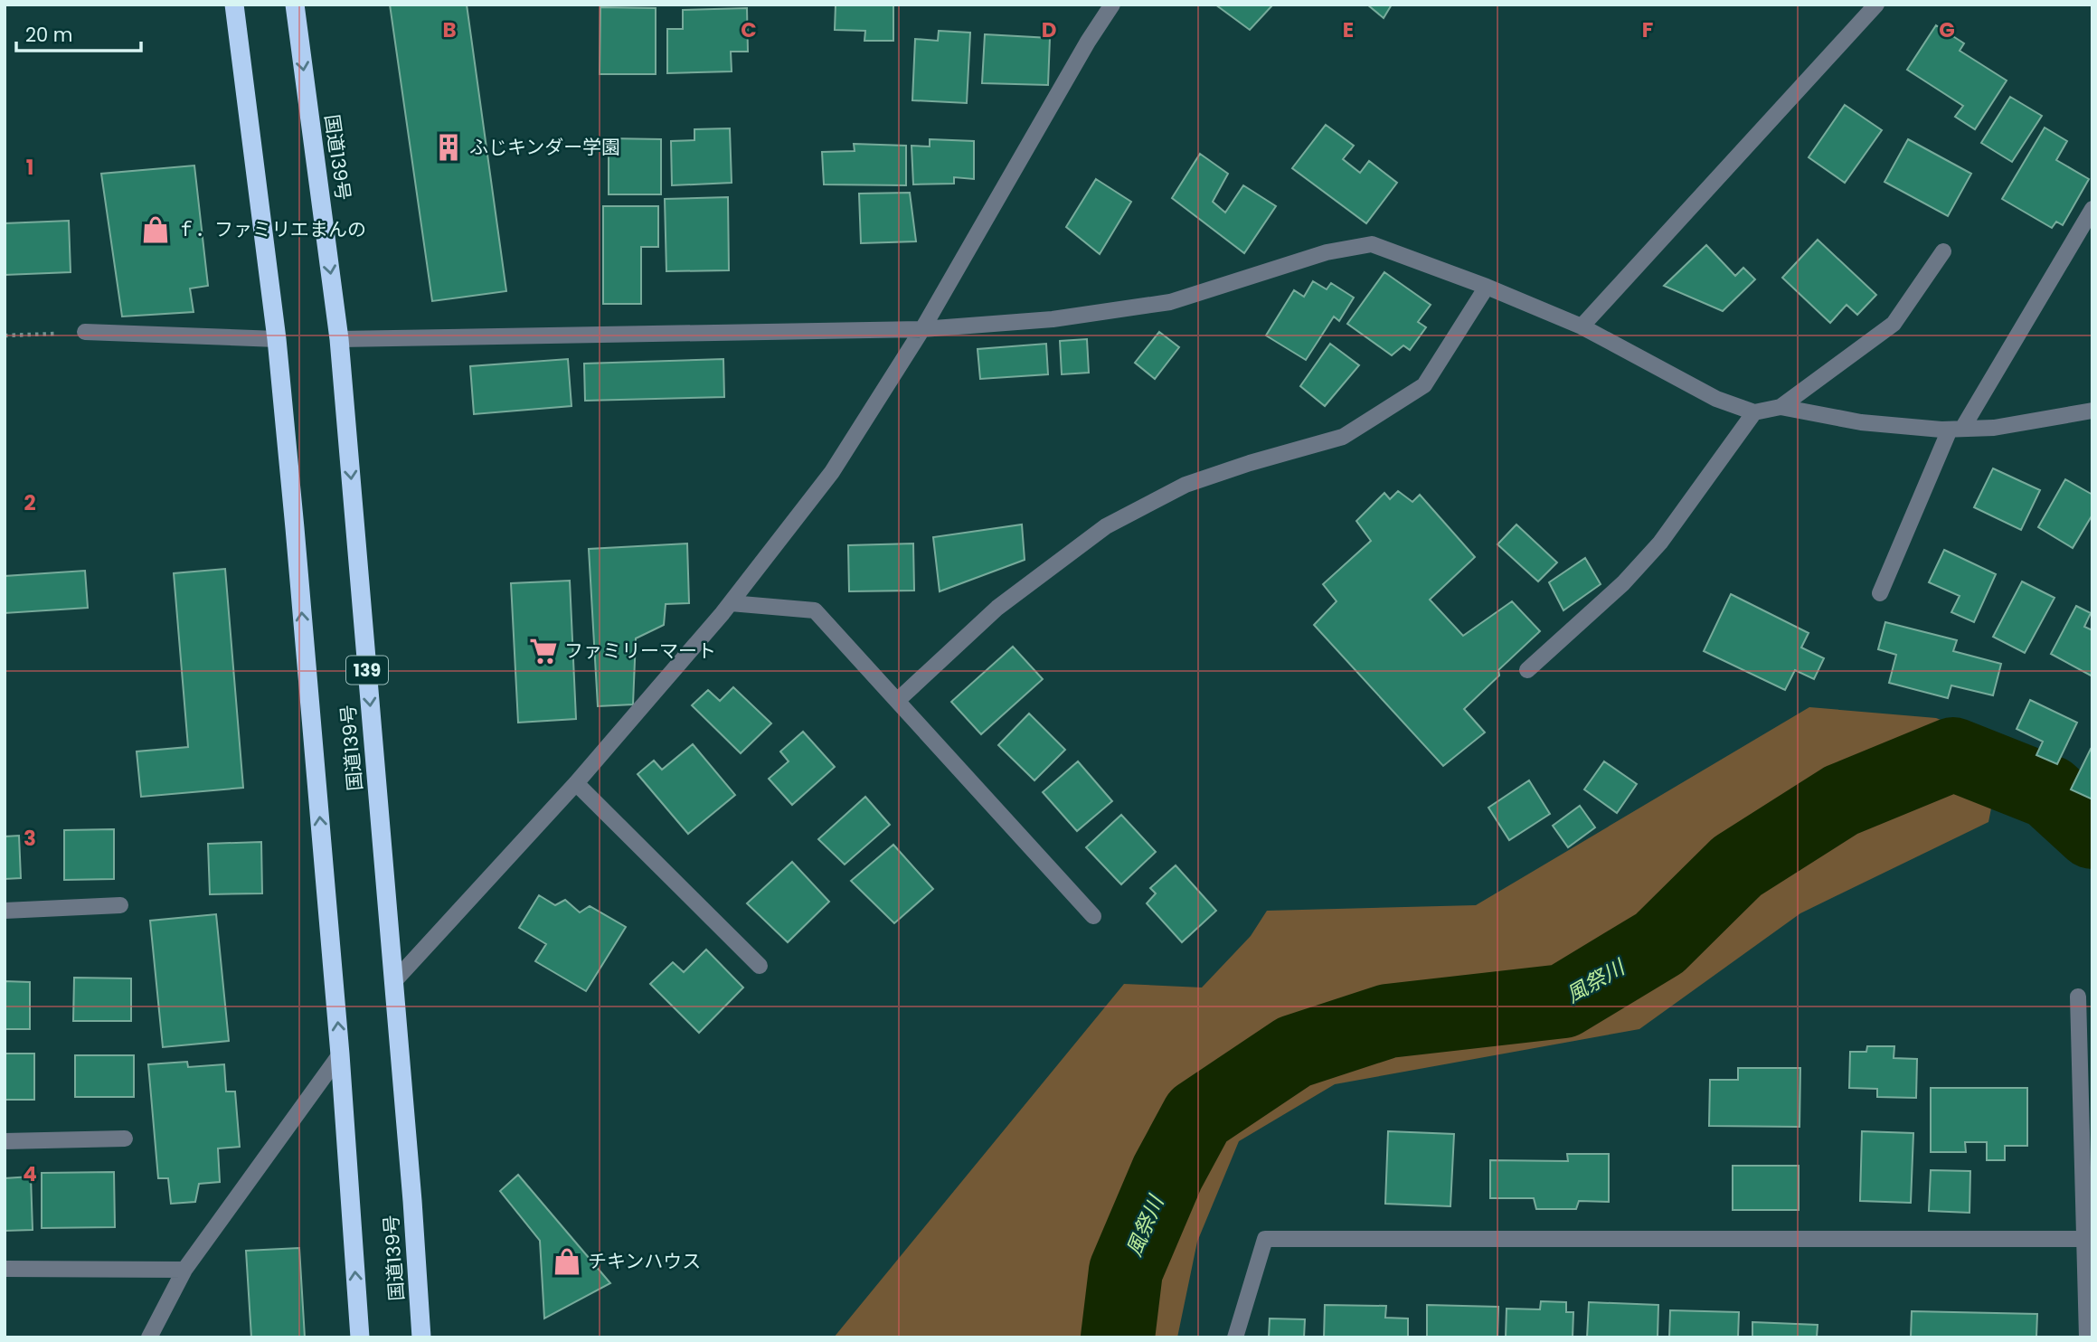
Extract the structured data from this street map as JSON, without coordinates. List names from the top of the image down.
{
  "streets": {
    "highway": ["国道139号", "139"]
  },
  "water": ["風祭川"],
  "places": {
    "building": ["ふじキンダー学園"],
    "shop": ["ｆ．ファミリエまんの", "チキンハウス"],
    "supermarket": ["ファミリーマート"]
  },
  "scale_bar": "20 m",
  "grid": {
    "columns": [
      "B",
      "C",
      "D",
      "E",
      "F",
      "G"
    ],
    "rows": [
      "1",
      "2",
      "3",
      "4"
    ]
  }
}
